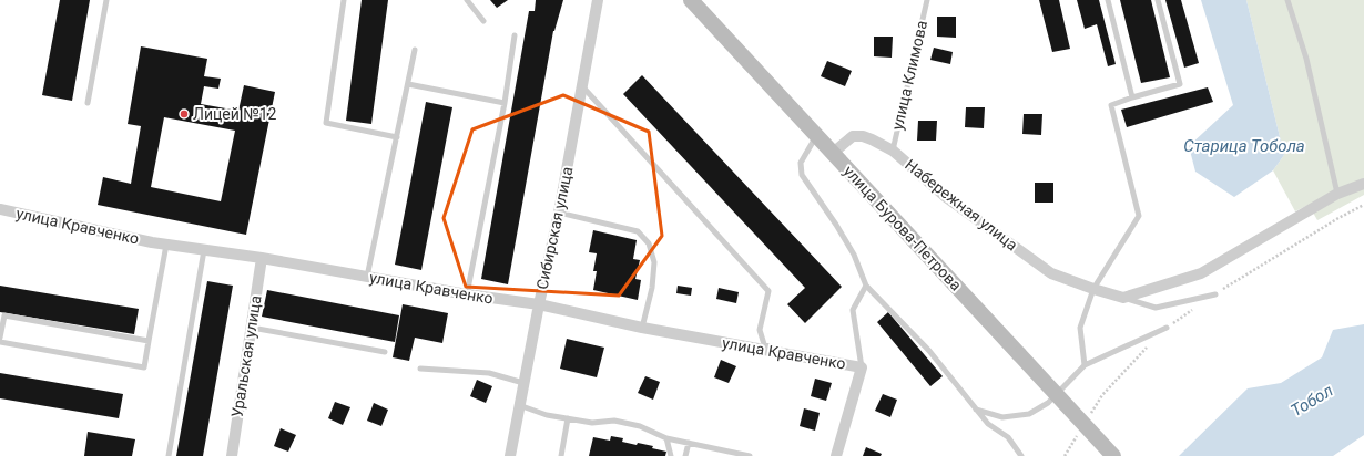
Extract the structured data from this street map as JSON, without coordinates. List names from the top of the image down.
{
  "streets": {
    "main road": ["улица Бурова-Петрова"],
    "street": [
      "Набережная улица",
      "улица Кравченко",
      "Сибирская улица",
      "Уральская улица"
    ],
    "lane": ["улица Климова"]
  },
  "crossings": [
    ["улица Климова", "Набережная улица"],
    ["Набережная улица", "улица Бурова-Петрова"],
    ["улица Кравченко", "Сибирская улица"],
    ["улица Кравченко", "Уральская улица"]
  ],
  "water": ["Старица Тобола", "Тобол"],
  "places": ["Лицей №12"]
}
